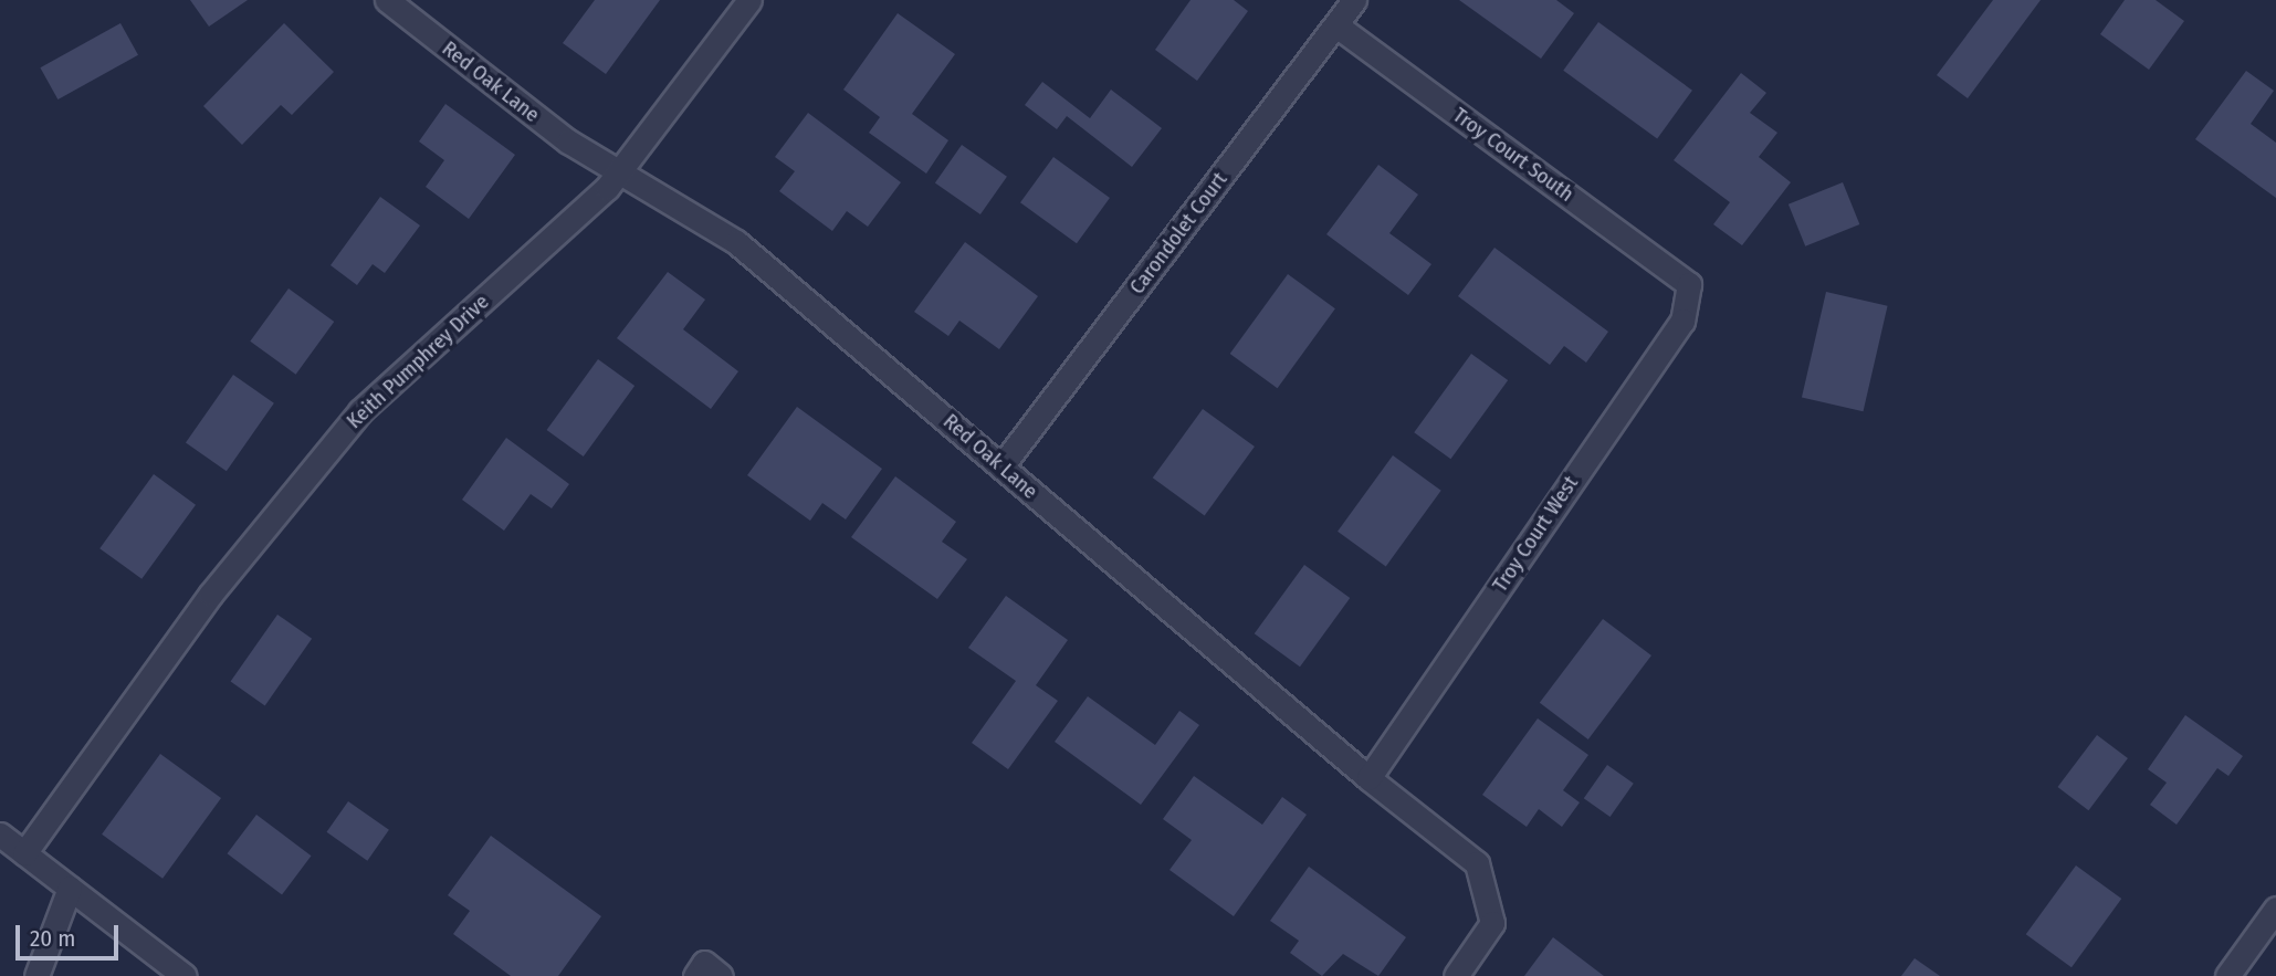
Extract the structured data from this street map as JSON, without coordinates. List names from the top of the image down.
{
  "streets": {
    "street": [
      "Red Oak Lane",
      "Troy Court South",
      "Carondolet Court",
      "Keith Pumphrey Drive",
      "Troy Court West"
    ]
  },
  "crossings": [
    ["Red Oak Lane", "Carondolet Court"],
    ["Red Oak Lane", "Keith Pumphrey Drive"],
    ["Red Oak Lane", "Troy Court West"],
    ["Troy Court South", "Carondolet Court"],
    ["Troy Court South", "Troy Court West"]
  ],
  "scale_bar": "20 m"
}
